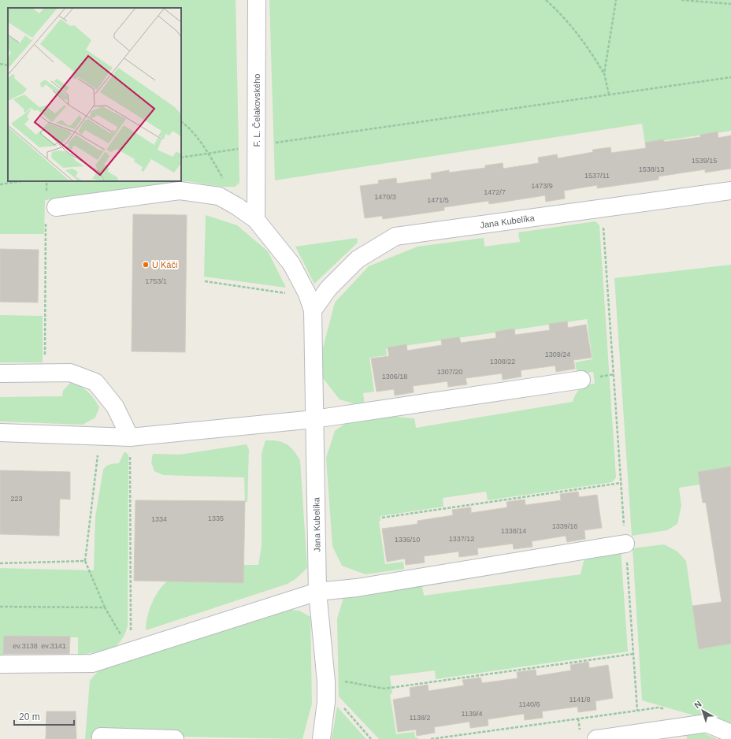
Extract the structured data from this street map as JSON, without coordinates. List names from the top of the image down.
{
  "streets": {
    "street": ["F. L. Čelakovského", "Jana Kubelíka"]
  },
  "crossings": [
    ["F. L. Čelakovského", "Jana Kubelíka"]
  ],
  "places": ["U Káči"],
  "house_numbers": [
    "1539/15",
    "1538/13",
    "1537/11",
    "1473/9",
    "1472/7",
    "1470/3",
    "1471/5",
    "1753/1",
    "1309/24",
    "1308/22",
    "1307/20",
    "1306/18",
    "223",
    "1335",
    "1334",
    "1339/16",
    "1338/14",
    "1337/12",
    "1336/10",
    "ev.3138",
    "ev.3141",
    "1141/8",
    "1140/6",
    "1139/4",
    "1138/2"
  ],
  "scale_bar": "20 m",
  "north": "top left"
}
